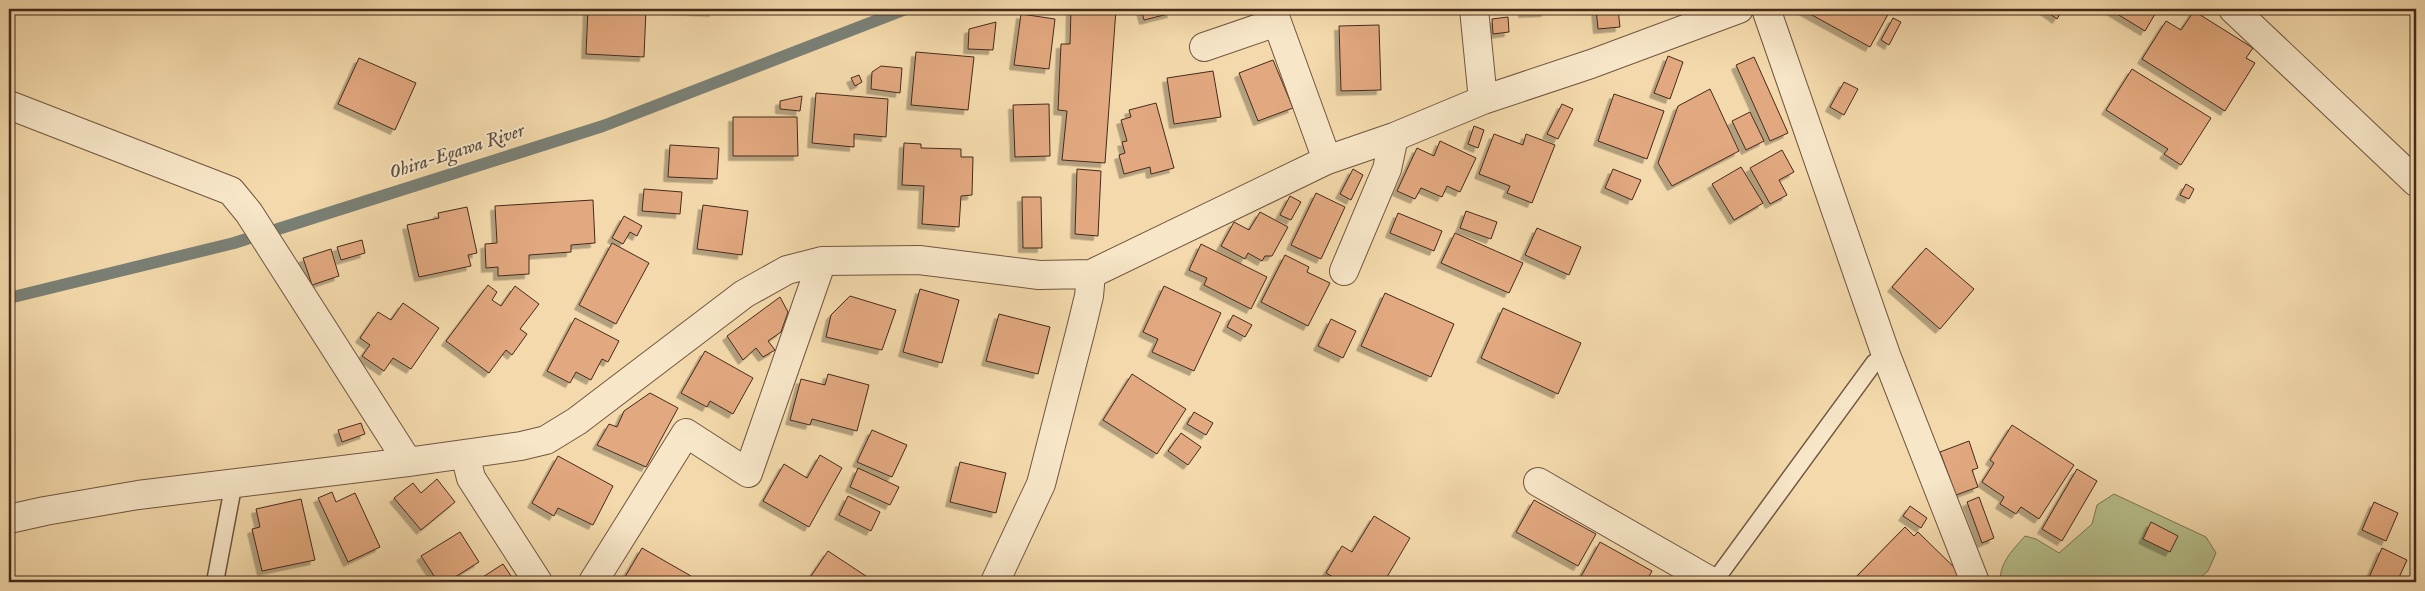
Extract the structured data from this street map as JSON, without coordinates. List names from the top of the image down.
{
  "water": ["Ohira-Egawa River"]
}
